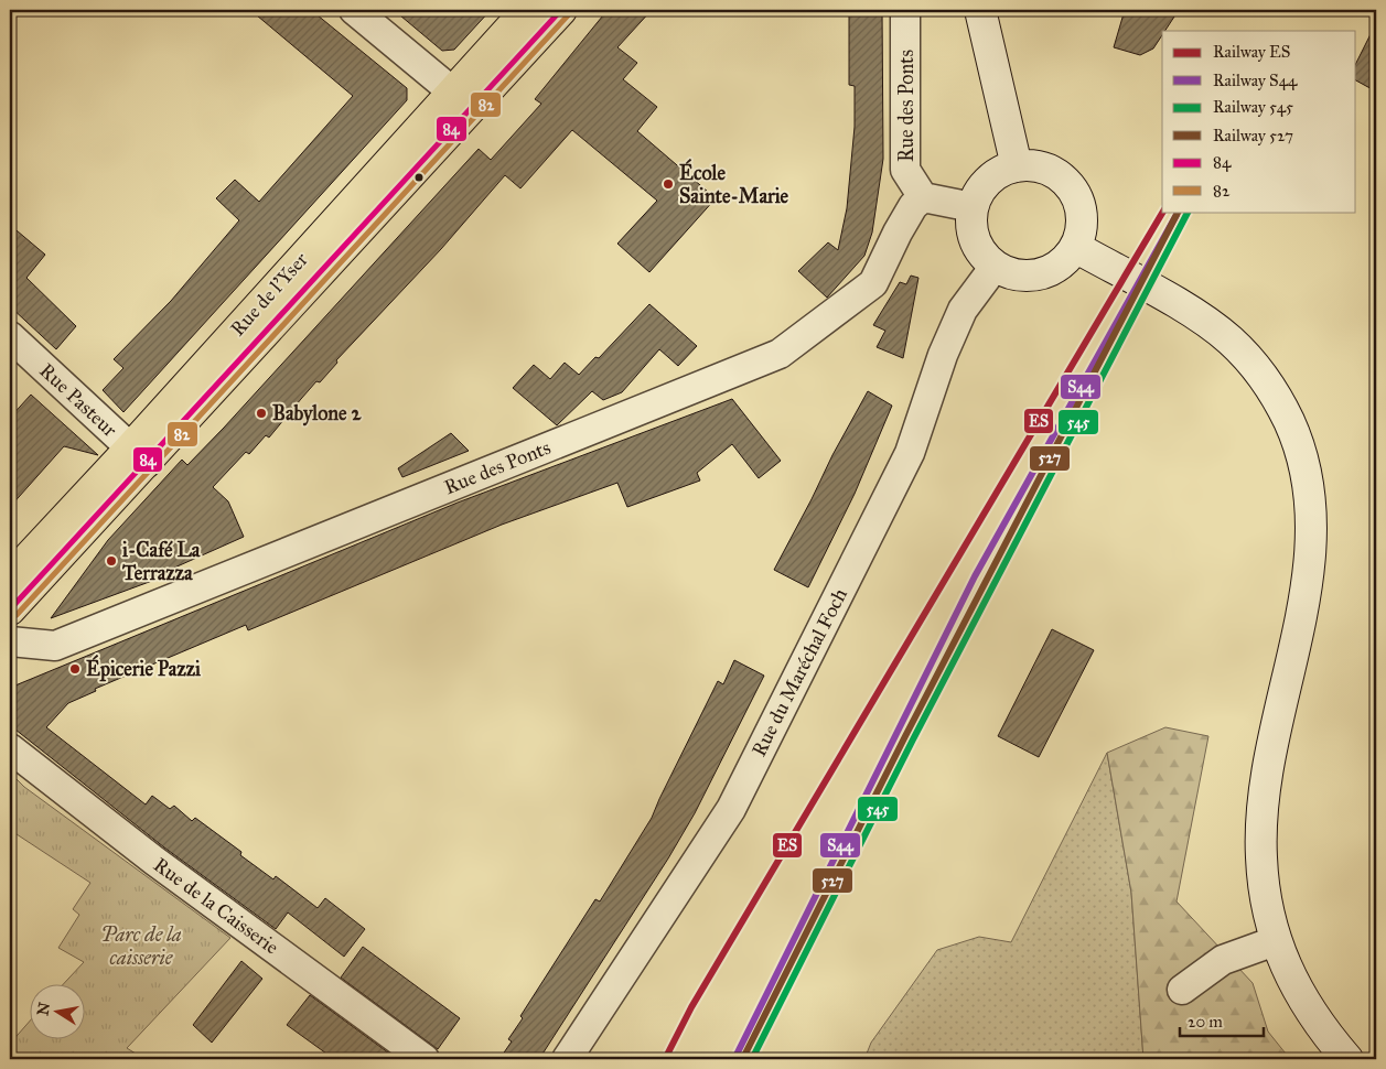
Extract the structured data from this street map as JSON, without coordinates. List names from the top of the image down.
{
  "streets": {
    "main road": ["Rue de l'Yser"],
    "street": [
      "Rue des Ponts",
      "Rue Pasteur",
      "Rue du Maréchal Foch",
      "Rue de la Caisserie"
    ]
  },
  "crossings": [
    ["Rue de l'Yser", "Rue Pasteur"]
  ],
  "parks": ["Parc de la caisserie"],
  "places": [
    "École Sainte-Marie",
    "Babylone 2",
    "i-Café La Terrazza",
    "Épicerie Pazzi"
  ],
  "lines": [
    "transit line 84",
    "transit line 82",
    "rail line ES",
    "rail line 545",
    "rail line 527",
    "rail line S44"
  ],
  "legend": [
    "Railway ES",
    "Railway S44",
    "Railway 545",
    "Railway 527",
    "84",
    "82"
  ],
  "scale_bar": "20 m",
  "north": "left"
}
